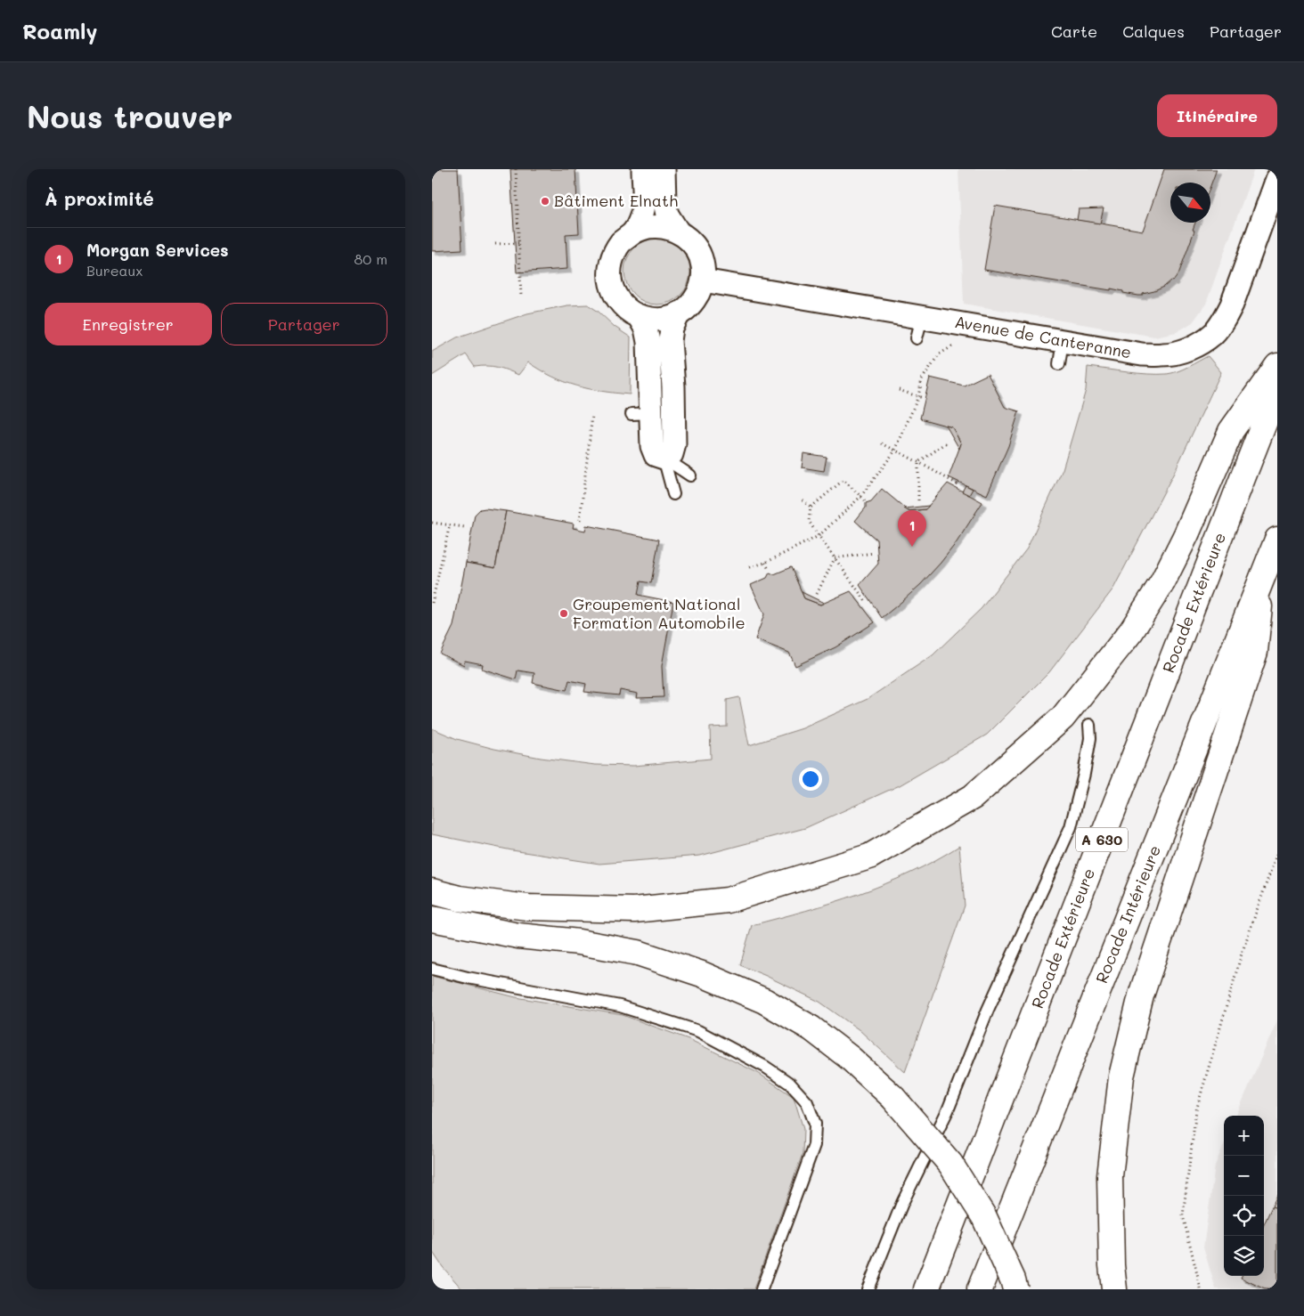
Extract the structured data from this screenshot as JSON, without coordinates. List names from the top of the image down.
{
  "streets": {
    "highway": ["Rocade Extérieure", "A 630", "Rocade Intérieure"],
    "street": ["Avenue de Canteranne"]
  },
  "places": ["Bâtiment Elnath", "Groupement National Formation Automobile"],
  "north": "bottom right",
  "page": {
    "header": "Roamly",
    "nav": ["Carte", "Calques", "Partager"],
    "buttons": [
      "Itinéraire",
      ["Enregistrer", "Partager"]
    ],
    "title": "Nous trouver",
    "heading": "À proximité",
    "list": [
      {
        "mark": "1",
        "name": "Morgan Services",
        "note": "Bureaux",
        "value": "80 m"
      }
    ],
    "pins": "1",
    "map_buttons": ["+", "−"]
  }
}
